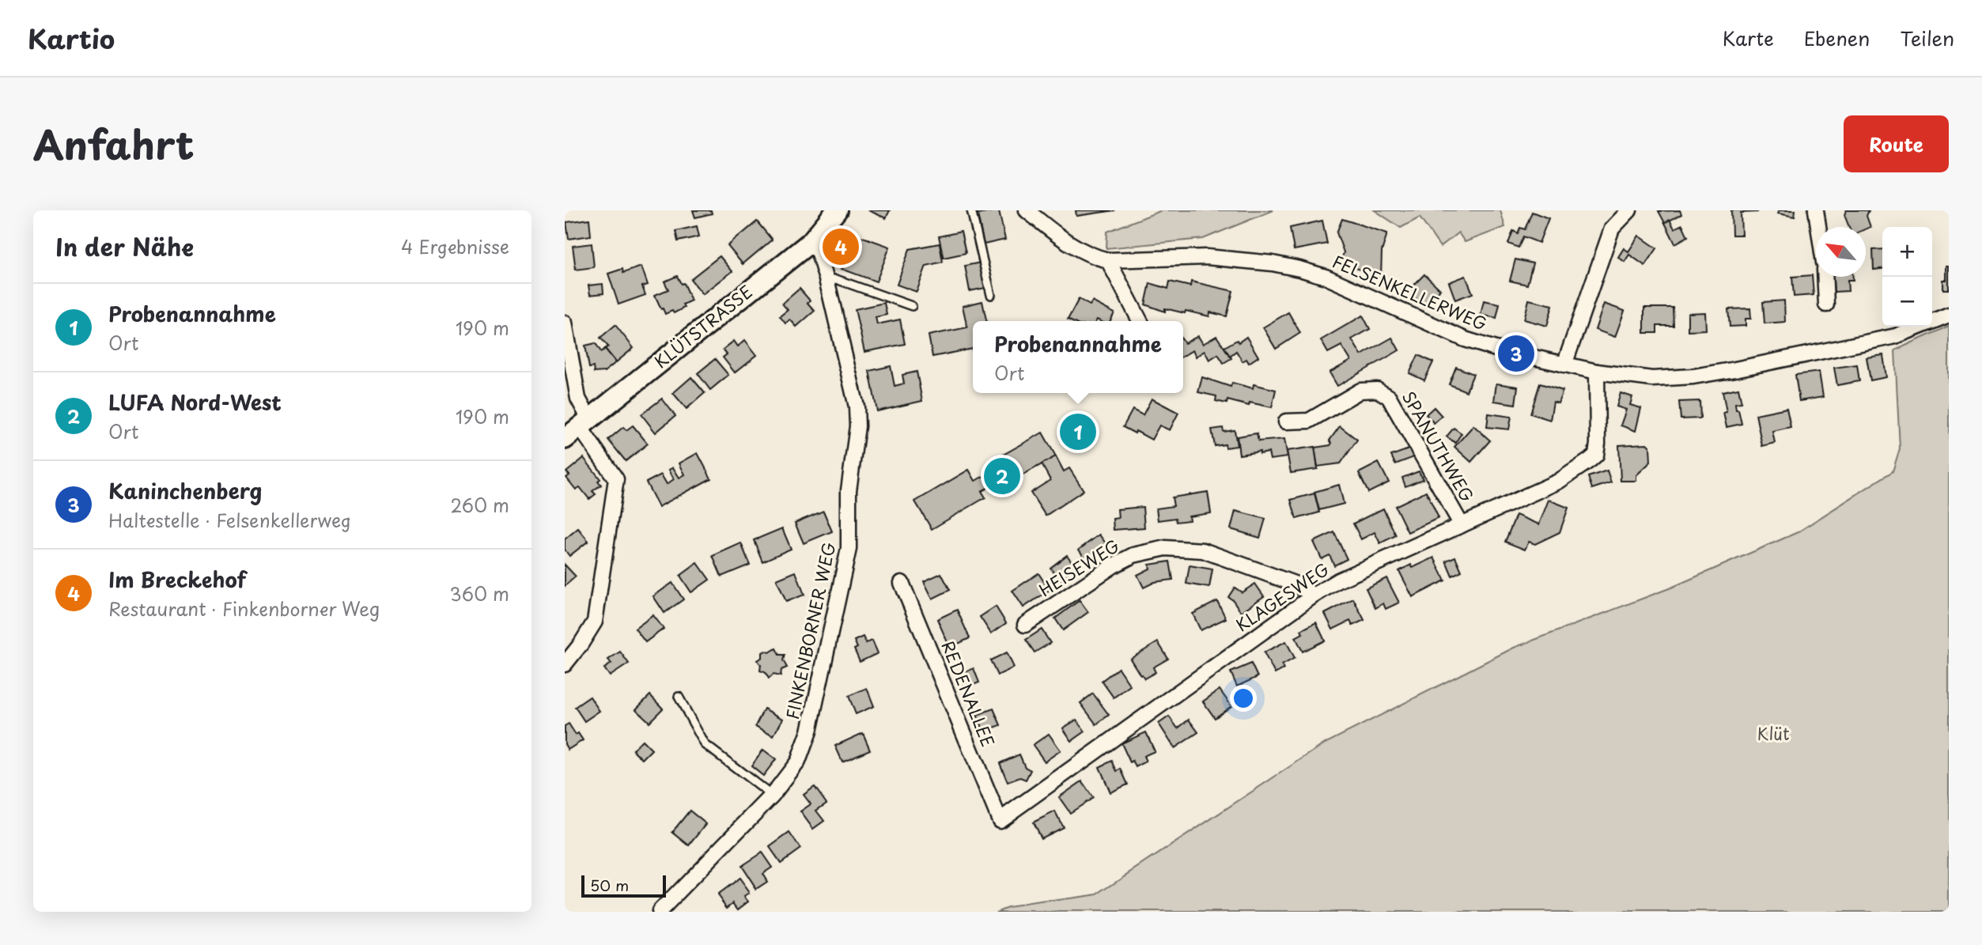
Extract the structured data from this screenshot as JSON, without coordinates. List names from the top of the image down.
{
  "streets": {
    "main road": ["KLÜTSTRASSE"],
    "street": [
      "FELSENKELLERWEG",
      "SPANUTHWEG",
      "HEISEWEG",
      "KLAGESWEG",
      "FINKENBORNER WEG",
      "REDENALLEE"
    ]
  },
  "crossings": [
    ["FELSENKELLERWEG", "KLAGESWEG"],
    ["KLÜTSTRASSE", "FINKENBORNER WEG"],
    ["SPANUTHWEG", "KLAGESWEG"],
    ["HEISEWEG", "KLAGESWEG"],
    ["KLAGESWEG", "REDENALLEE"]
  ],
  "parks": ["Klüt"],
  "scale_bar": "50 m",
  "north": "top left",
  "page": {
    "header": "Kartio",
    "nav": ["Karte", "Ebenen", "Teilen"],
    "title": "Anfahrt",
    "buttons": "Route",
    "heading": ["In der Nähe", "4 Ergebnisse"],
    "pins": [
      "4",
      "3",
      "1",
      "2"
    ],
    "map_buttons": ["+", "−"],
    "list": [
      {
        "mark": "1",
        "name": "Probenannahme",
        "note": "Ort",
        "value": "190 m"
      },
      {
        "mark": "2",
        "name": "LUFA Nord-West",
        "note": "Ort",
        "value": "190 m"
      },
      {
        "mark": "3",
        "name": "Kaninchenberg",
        "note": "Haltestelle · Felsenkellerweg",
        "value": "260 m"
      },
      {
        "mark": "4",
        "name": "Im Breckehof",
        "note": "Restaurant · Finkenborner Weg",
        "value": "360 m"
      }
    ],
    "popup": ["Probenannahme", "Ort"],
    "scale": "50 m"
  }
}
